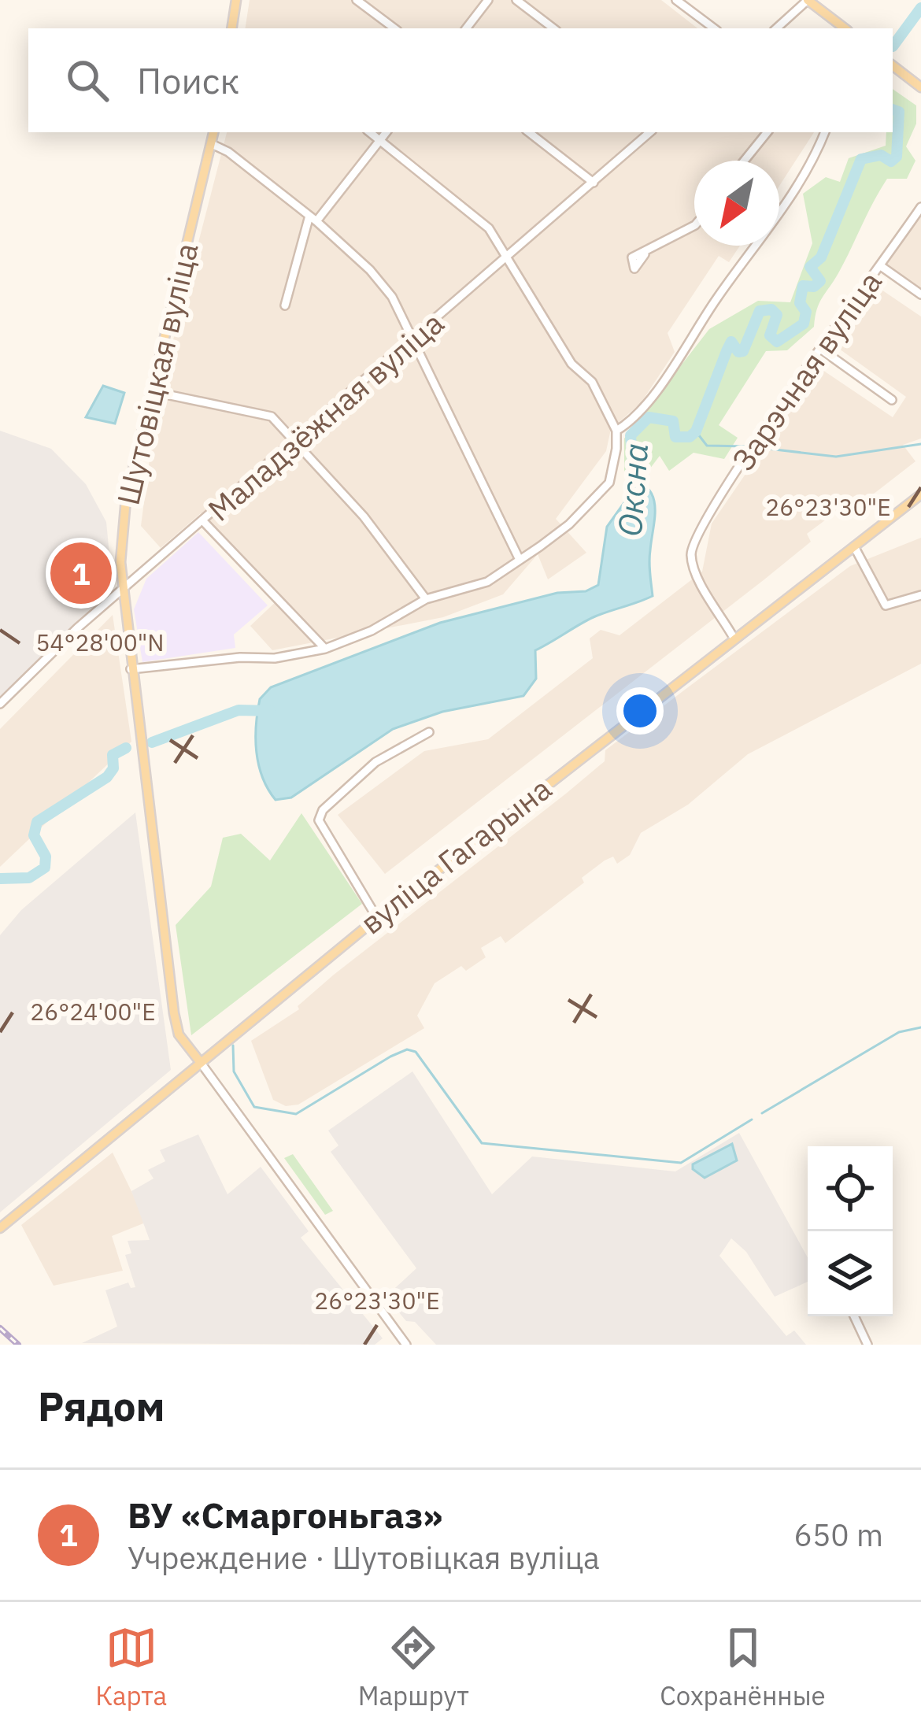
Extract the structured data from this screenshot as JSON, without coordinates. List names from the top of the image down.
{
  "streets": {
    "main road": ["Шутовіцкая вуліца", "вуліца Гагарына"],
    "street": ["Зарэчная вуліца", "Маладзёжная вуліца"]
  },
  "crossings": [
    ["Зарэчная вуліца", "вуліца Гагарына"],
    ["Шутовіцкая вуліца", "Маладзёжная вуліца"],
    ["Шутовіцкая вуліца", "вуліца Гагарына"]
  ],
  "water": ["Оксна"],
  "north": "bottom left",
  "page": {
    "search": "Поиск",
    "pins": "1",
    "heading": "Рядом",
    "list": [
      {
        "mark": "1",
        "name": "ВУ «Смаргоньгаз»",
        "note": "Учреждение · Шутовіцкая вуліца",
        "value": "650 m"
      }
    ],
    "nav": ["Карта", "Маршрут", "Сохранённые"]
  },
  "coordinates": ["26°23'30\"E", "54°28'00\"N", "26°24'00\"E"]
}
